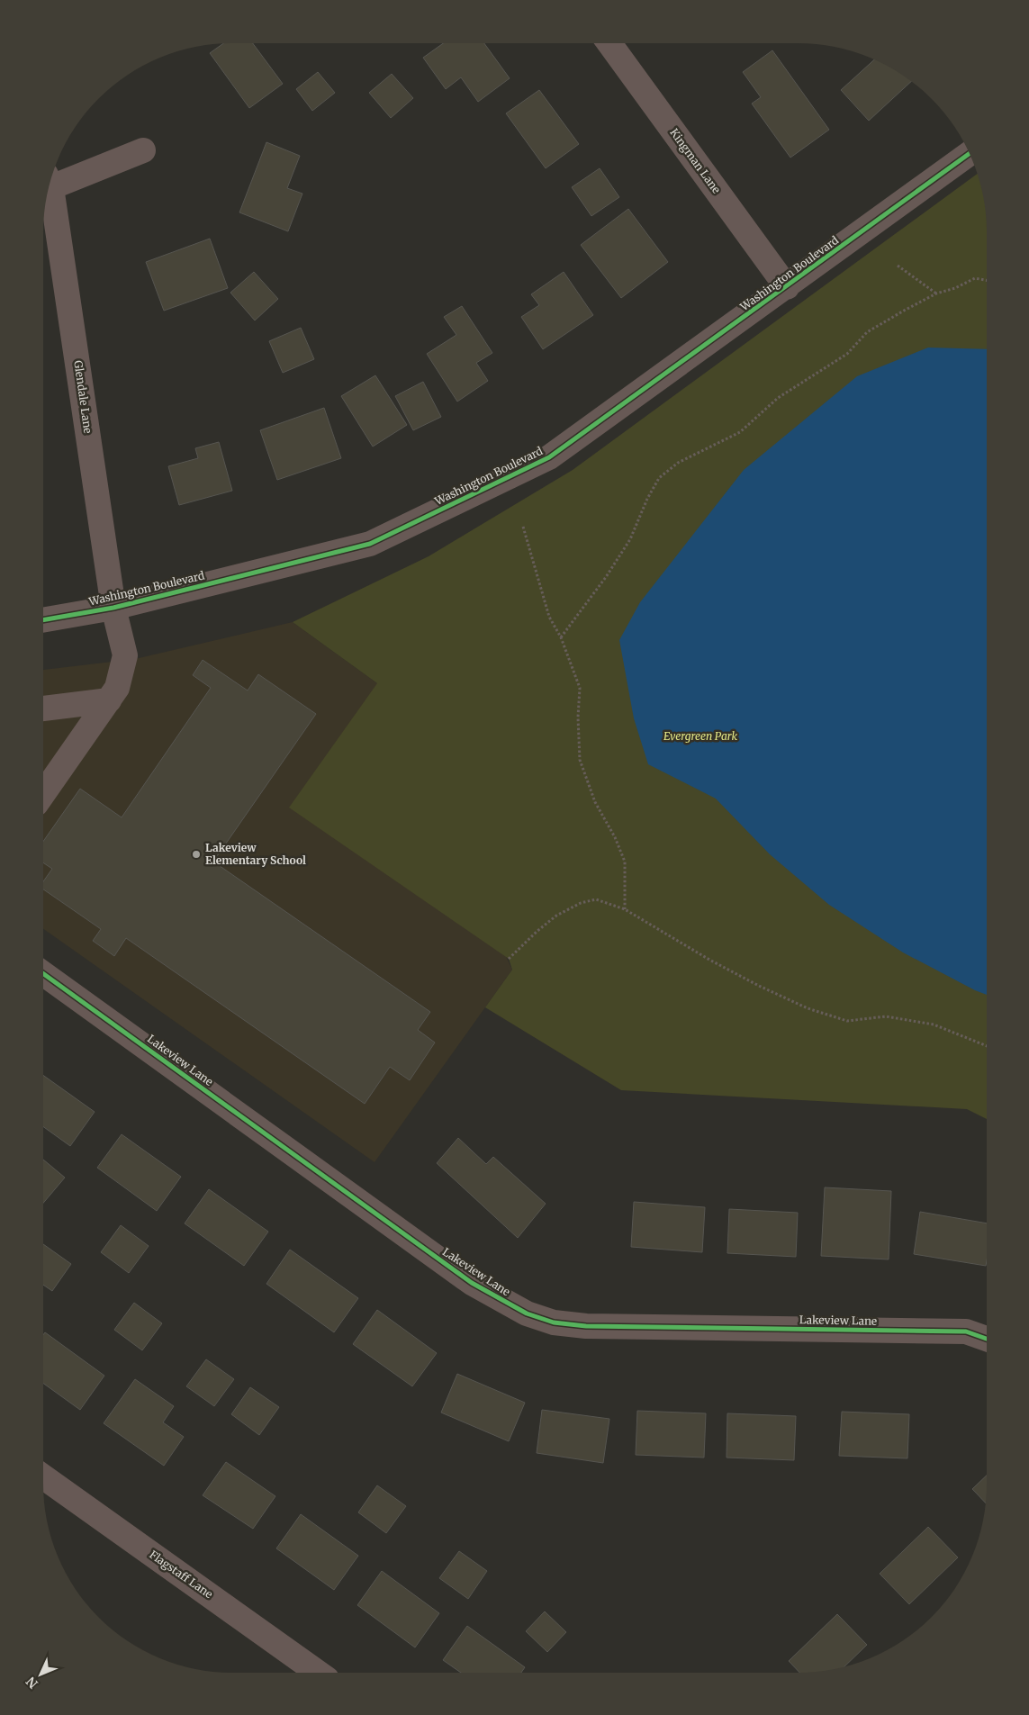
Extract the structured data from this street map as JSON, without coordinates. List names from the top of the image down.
{
  "streets": {
    "street": [
      "Kingman Lane",
      "Washington Boulevard",
      "Glendale Lane",
      "Lakeview Lane",
      "Flagstaff Lane"
    ]
  },
  "crossings": [
    ["Kingman Lane", "Washington Boulevard"],
    ["Washington Boulevard", "Glendale Lane"]
  ],
  "parks": ["Evergreen Park"],
  "places": ["Lakeview Elementary School"],
  "north": "bottom left"
}
